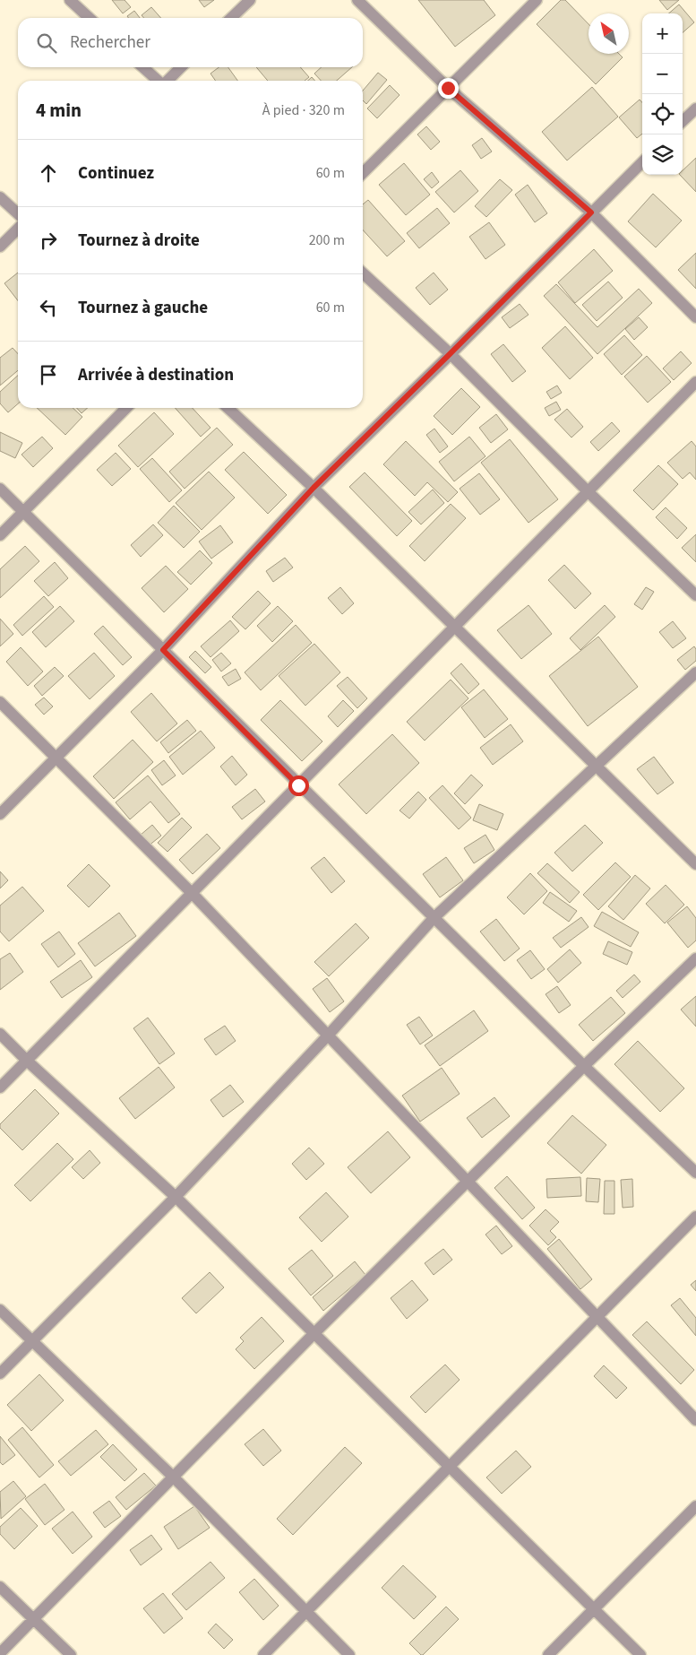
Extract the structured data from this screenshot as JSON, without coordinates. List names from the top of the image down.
{
  "north": "top left",
  "page": {
    "map_buttons": ["+", "−"],
    "search": "Rechercher",
    "heading": ["4 min", "À pied · 320 m"],
    "list": [
      ["Continuez", "60 m"],
      ["Tournez à droite", "200 m"],
      ["Tournez à gauche", "60 m"],
      "Arrivée à destination"
    ]
  }
}
